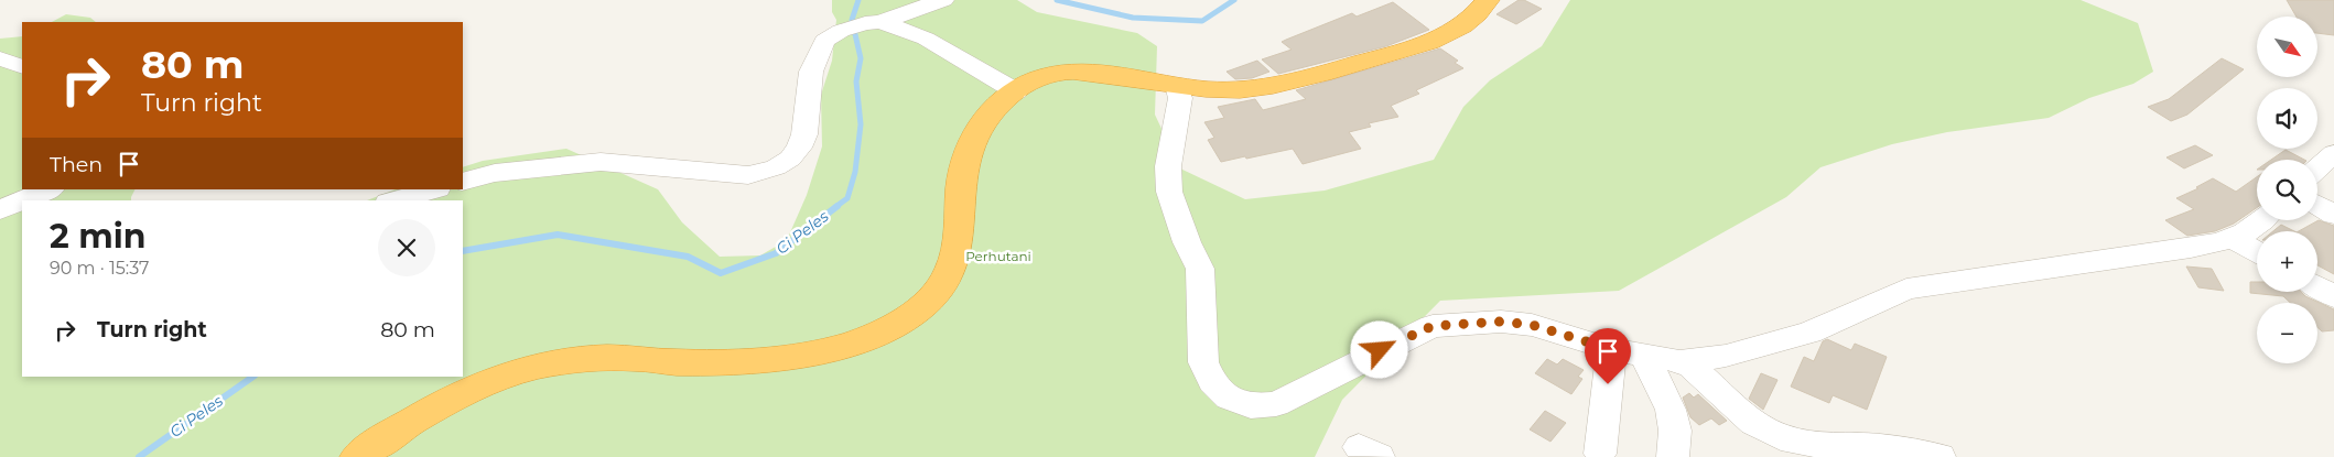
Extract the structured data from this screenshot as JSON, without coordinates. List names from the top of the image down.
{
  "water": ["Ci Peles"],
  "parks": ["Perhutani"],
  "north": "bottom right",
  "page": {
    "map_buttons": ["+", "−"],
    "turn": ["80 m", "Turn right"],
    "then": "Then",
    "heading": ["2 min", "90 m · 15:37"],
    "list": [
      {
        "name": "Turn right",
        "value": "80 m"
      }
    ]
  }
}
